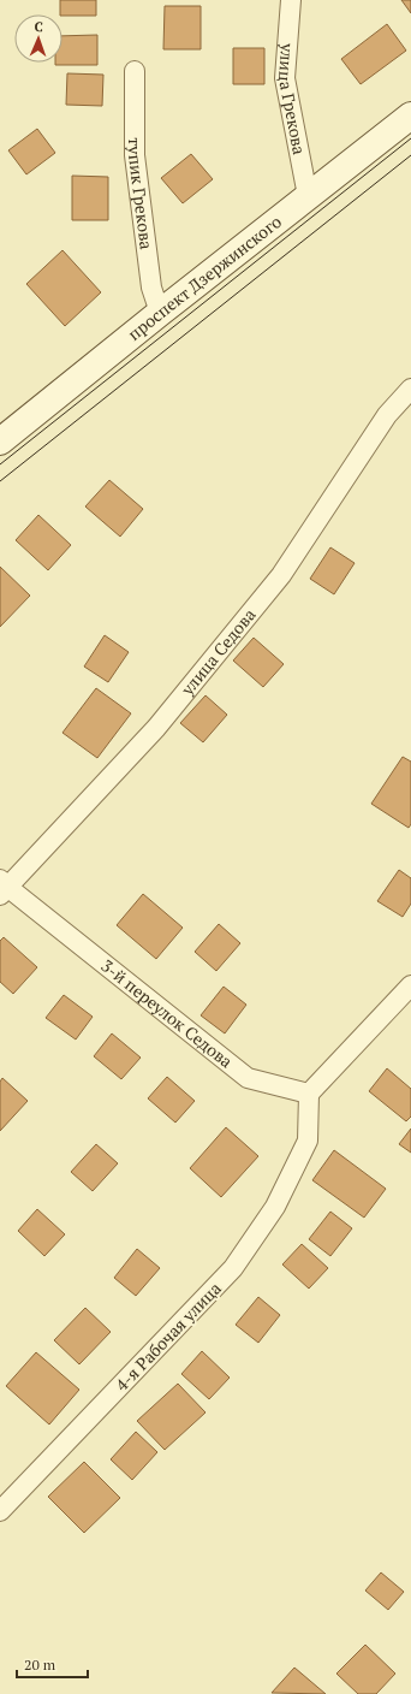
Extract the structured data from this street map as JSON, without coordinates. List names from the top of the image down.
{
  "streets": {
    "main road": ["проспект Дзержинского"],
    "street": [
      "улица Грекова",
      "тупик Грекова",
      "улица Седова",
      "3-й переулок Седова",
      "4-я Рабочая улица"
    ]
  },
  "crossings": [
    ["улица Грекова", "проспект Дзержинского"],
    ["тупик Грекова", "проспект Дзержинского"],
    ["улица Седова", "3-й переулок Седова"],
    ["3-й переулок Седова", "4-я Рабочая улица"]
  ],
  "scale_bar": "20 m",
  "north": "top"
}
